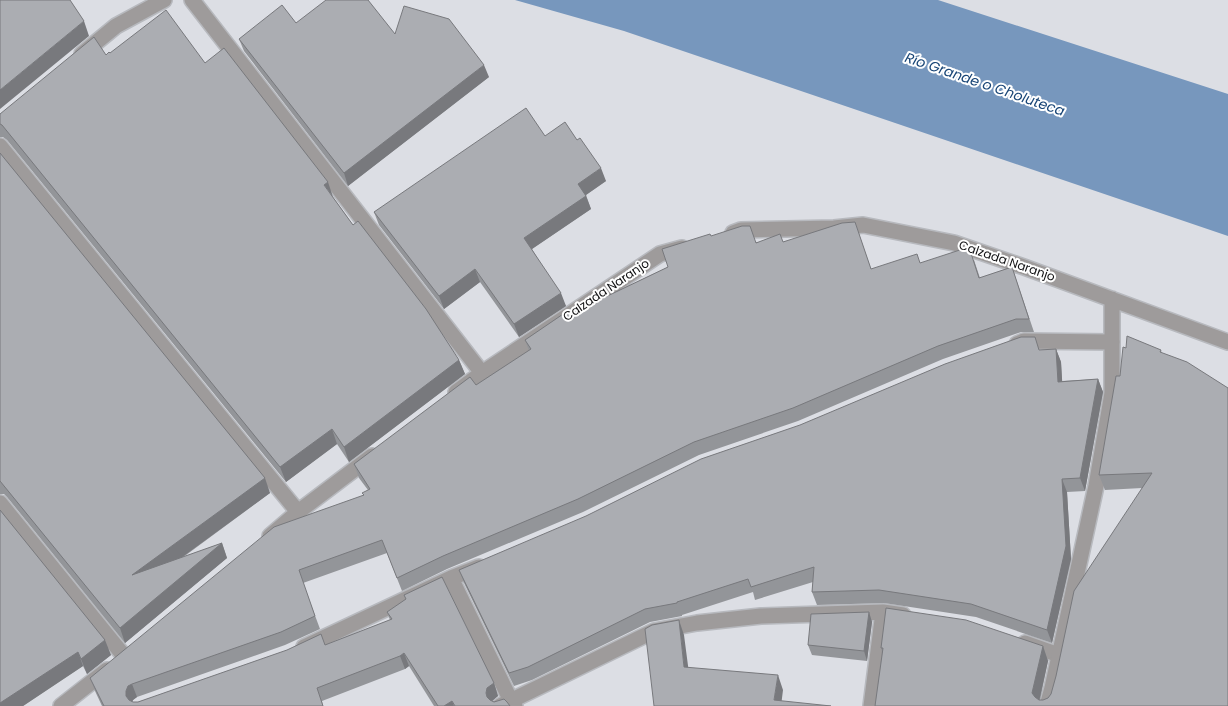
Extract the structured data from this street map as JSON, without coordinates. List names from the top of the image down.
{
  "streets": {
    "street": ["Calzada Naranjo"]
  },
  "water": ["Río Grande o Choluteca"]
}
